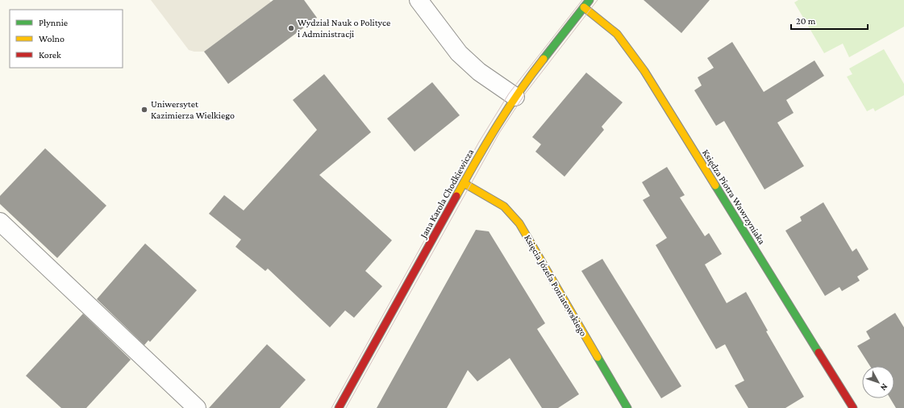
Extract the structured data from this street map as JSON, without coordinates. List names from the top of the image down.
{
  "streets": {
    "street": ["Jana Karola Chodkiewicza", "Księdza Piotra Wawrzyniaka", "Księcia Józefa Poniatowskiego"]
  },
  "crossings": [
    ["Jana Karola Chodkiewicza", "Księdza Piotra Wawrzyniaka"],
    ["Jana Karola Chodkiewicza", "Księcia Józefa Poniatowskiego"]
  ],
  "places": ["Wydział Nauk o Polityce i Administracji", "Uniwersytet Kazimierza Wielkiego"],
  "legend": ["Płynnie", "Wolno", "Korek"],
  "scale_bar": "20 m",
  "north": "bottom right"
}
